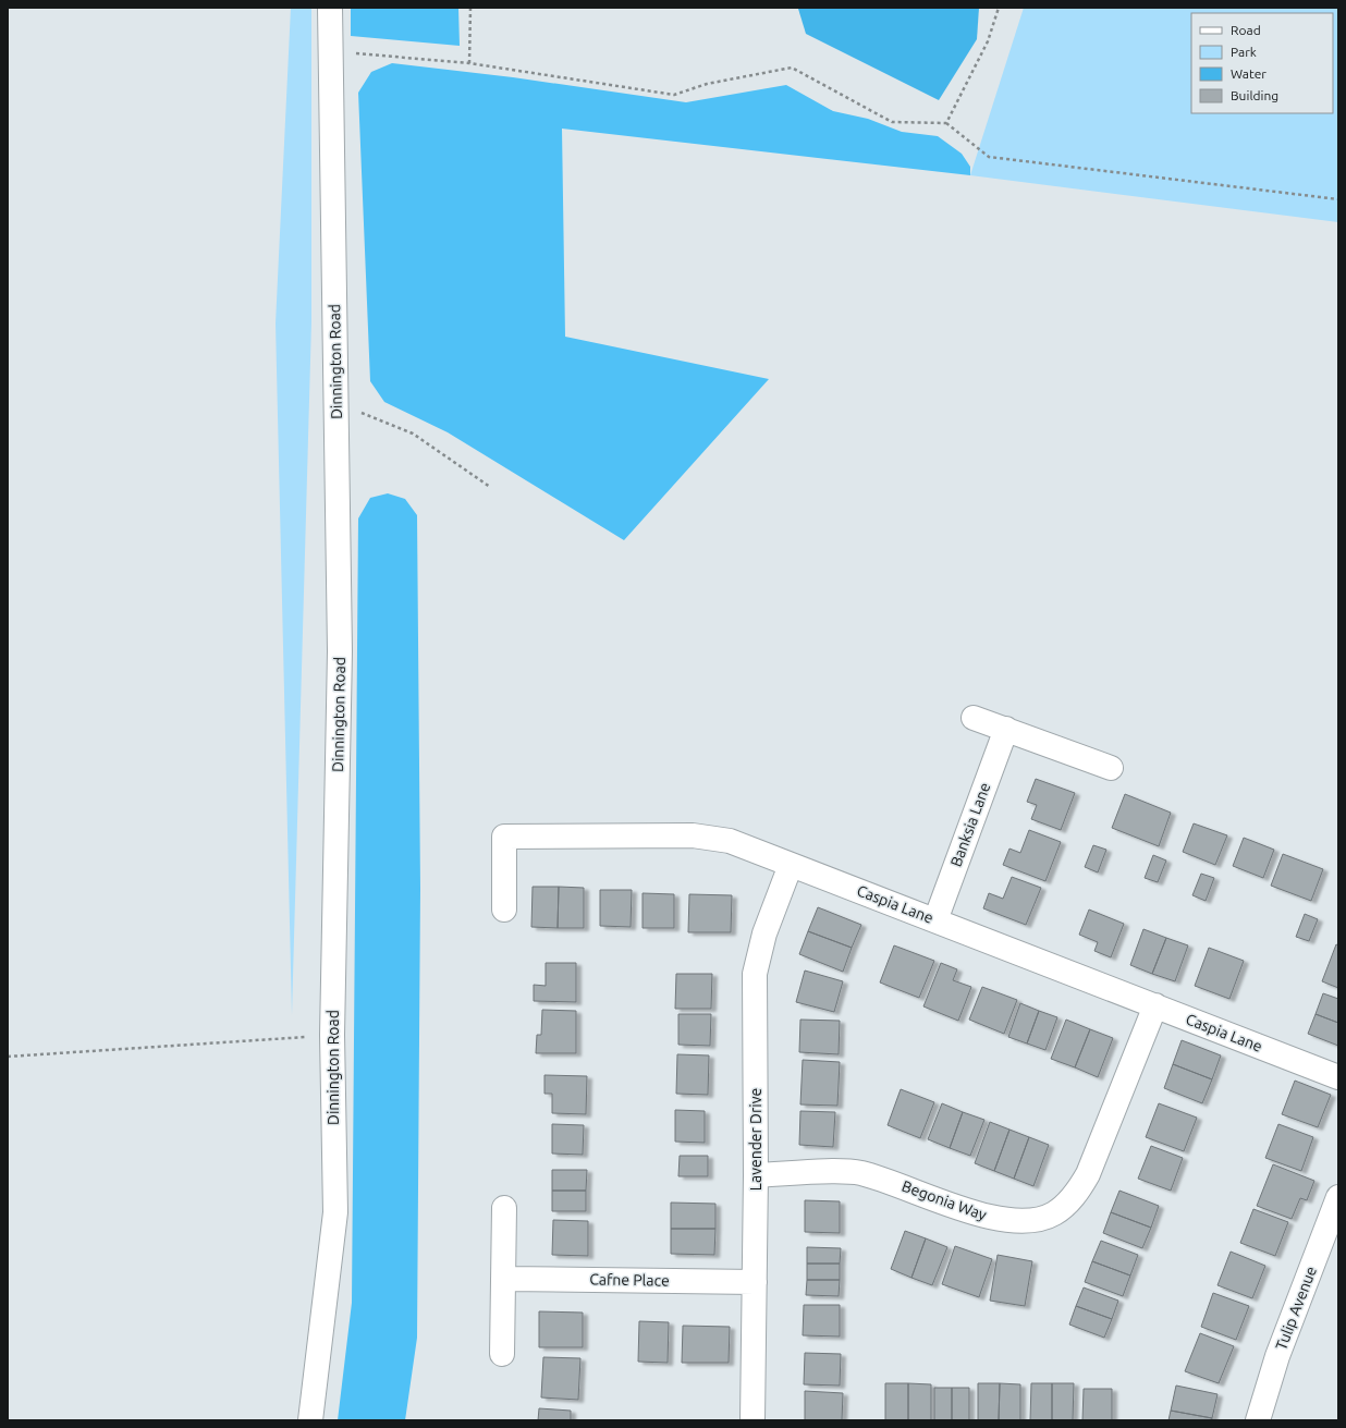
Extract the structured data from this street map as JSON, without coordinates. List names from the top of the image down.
{
  "streets": {
    "street": [
      "Dinnington Road",
      "Banksia Lane",
      "Caspia Lane",
      "Lavender Drive",
      "Begonia Way",
      "Cafne Place",
      "Tulip Avenue"
    ]
  },
  "crossings": [
    ["Banksia Lane", "Caspia Lane"],
    ["Caspia Lane", "Lavender Drive"],
    ["Caspia Lane", "Begonia Way"],
    ["Lavender Drive", "Begonia Way"],
    ["Lavender Drive", "Cafne Place"]
  ],
  "legend": [
    "Road",
    "Park",
    "Water",
    "Building"
  ]
}
